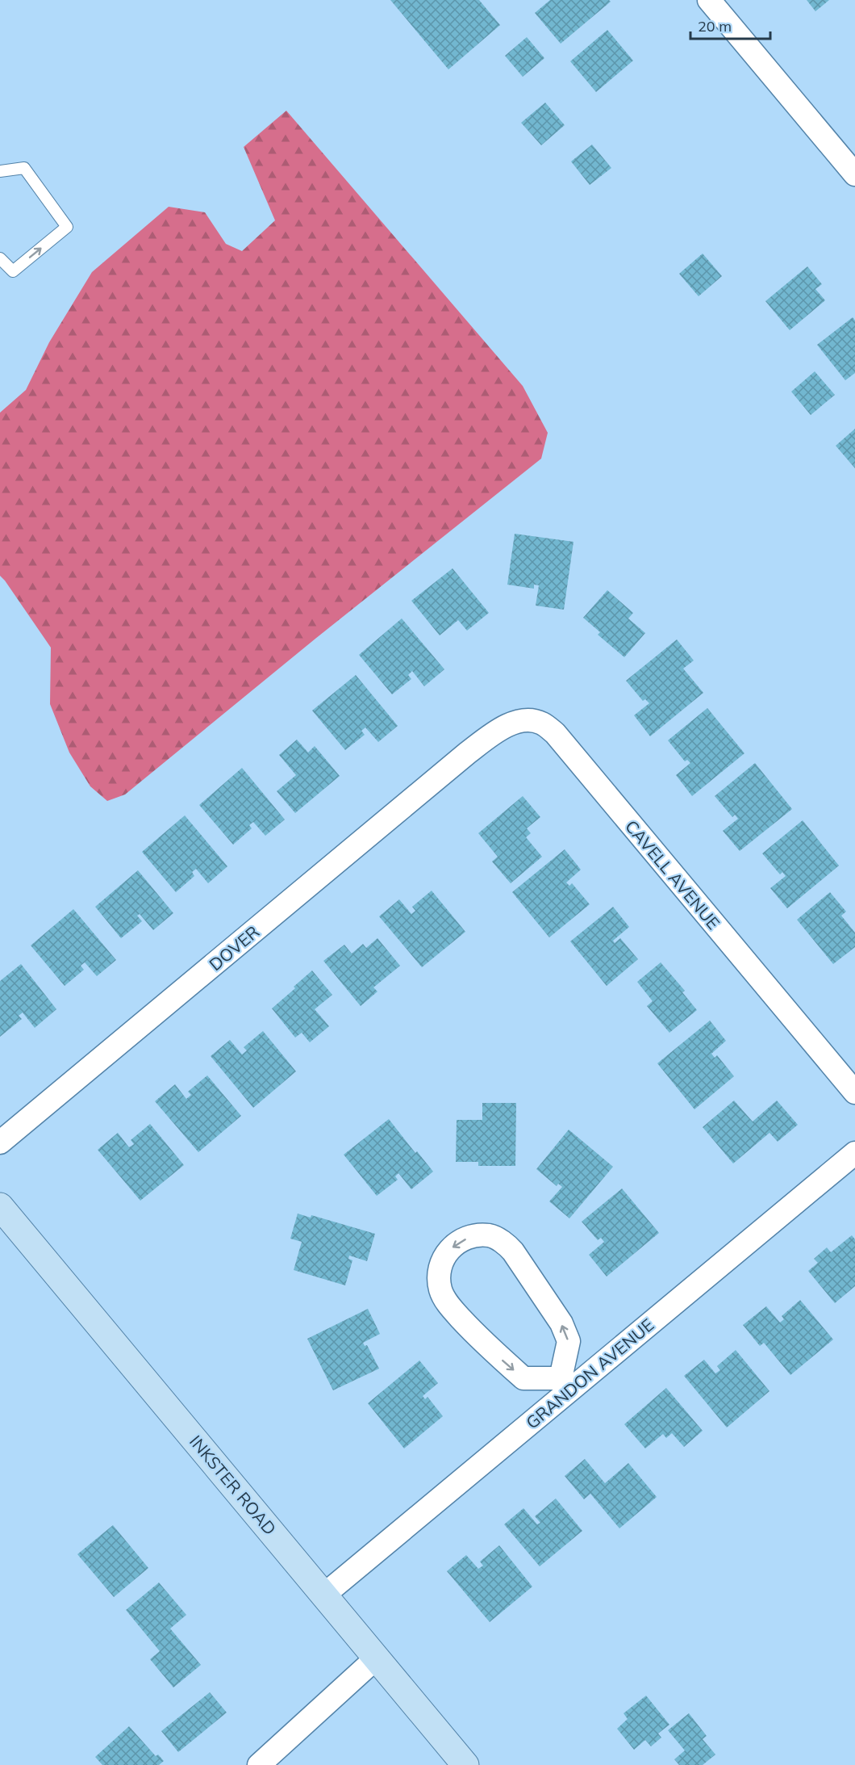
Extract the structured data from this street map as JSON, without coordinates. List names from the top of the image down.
{
  "streets": {
    "main road": ["INKSTER ROAD"],
    "street": ["CAVELL AVENUE", "DOVER", "GRANDON AVENUE"]
  },
  "crossings": [
    ["CAVELL AVENUE", "DOVER"],
    ["GRANDON AVENUE", "INKSTER ROAD"]
  ],
  "scale_bar": "20 m"
}
